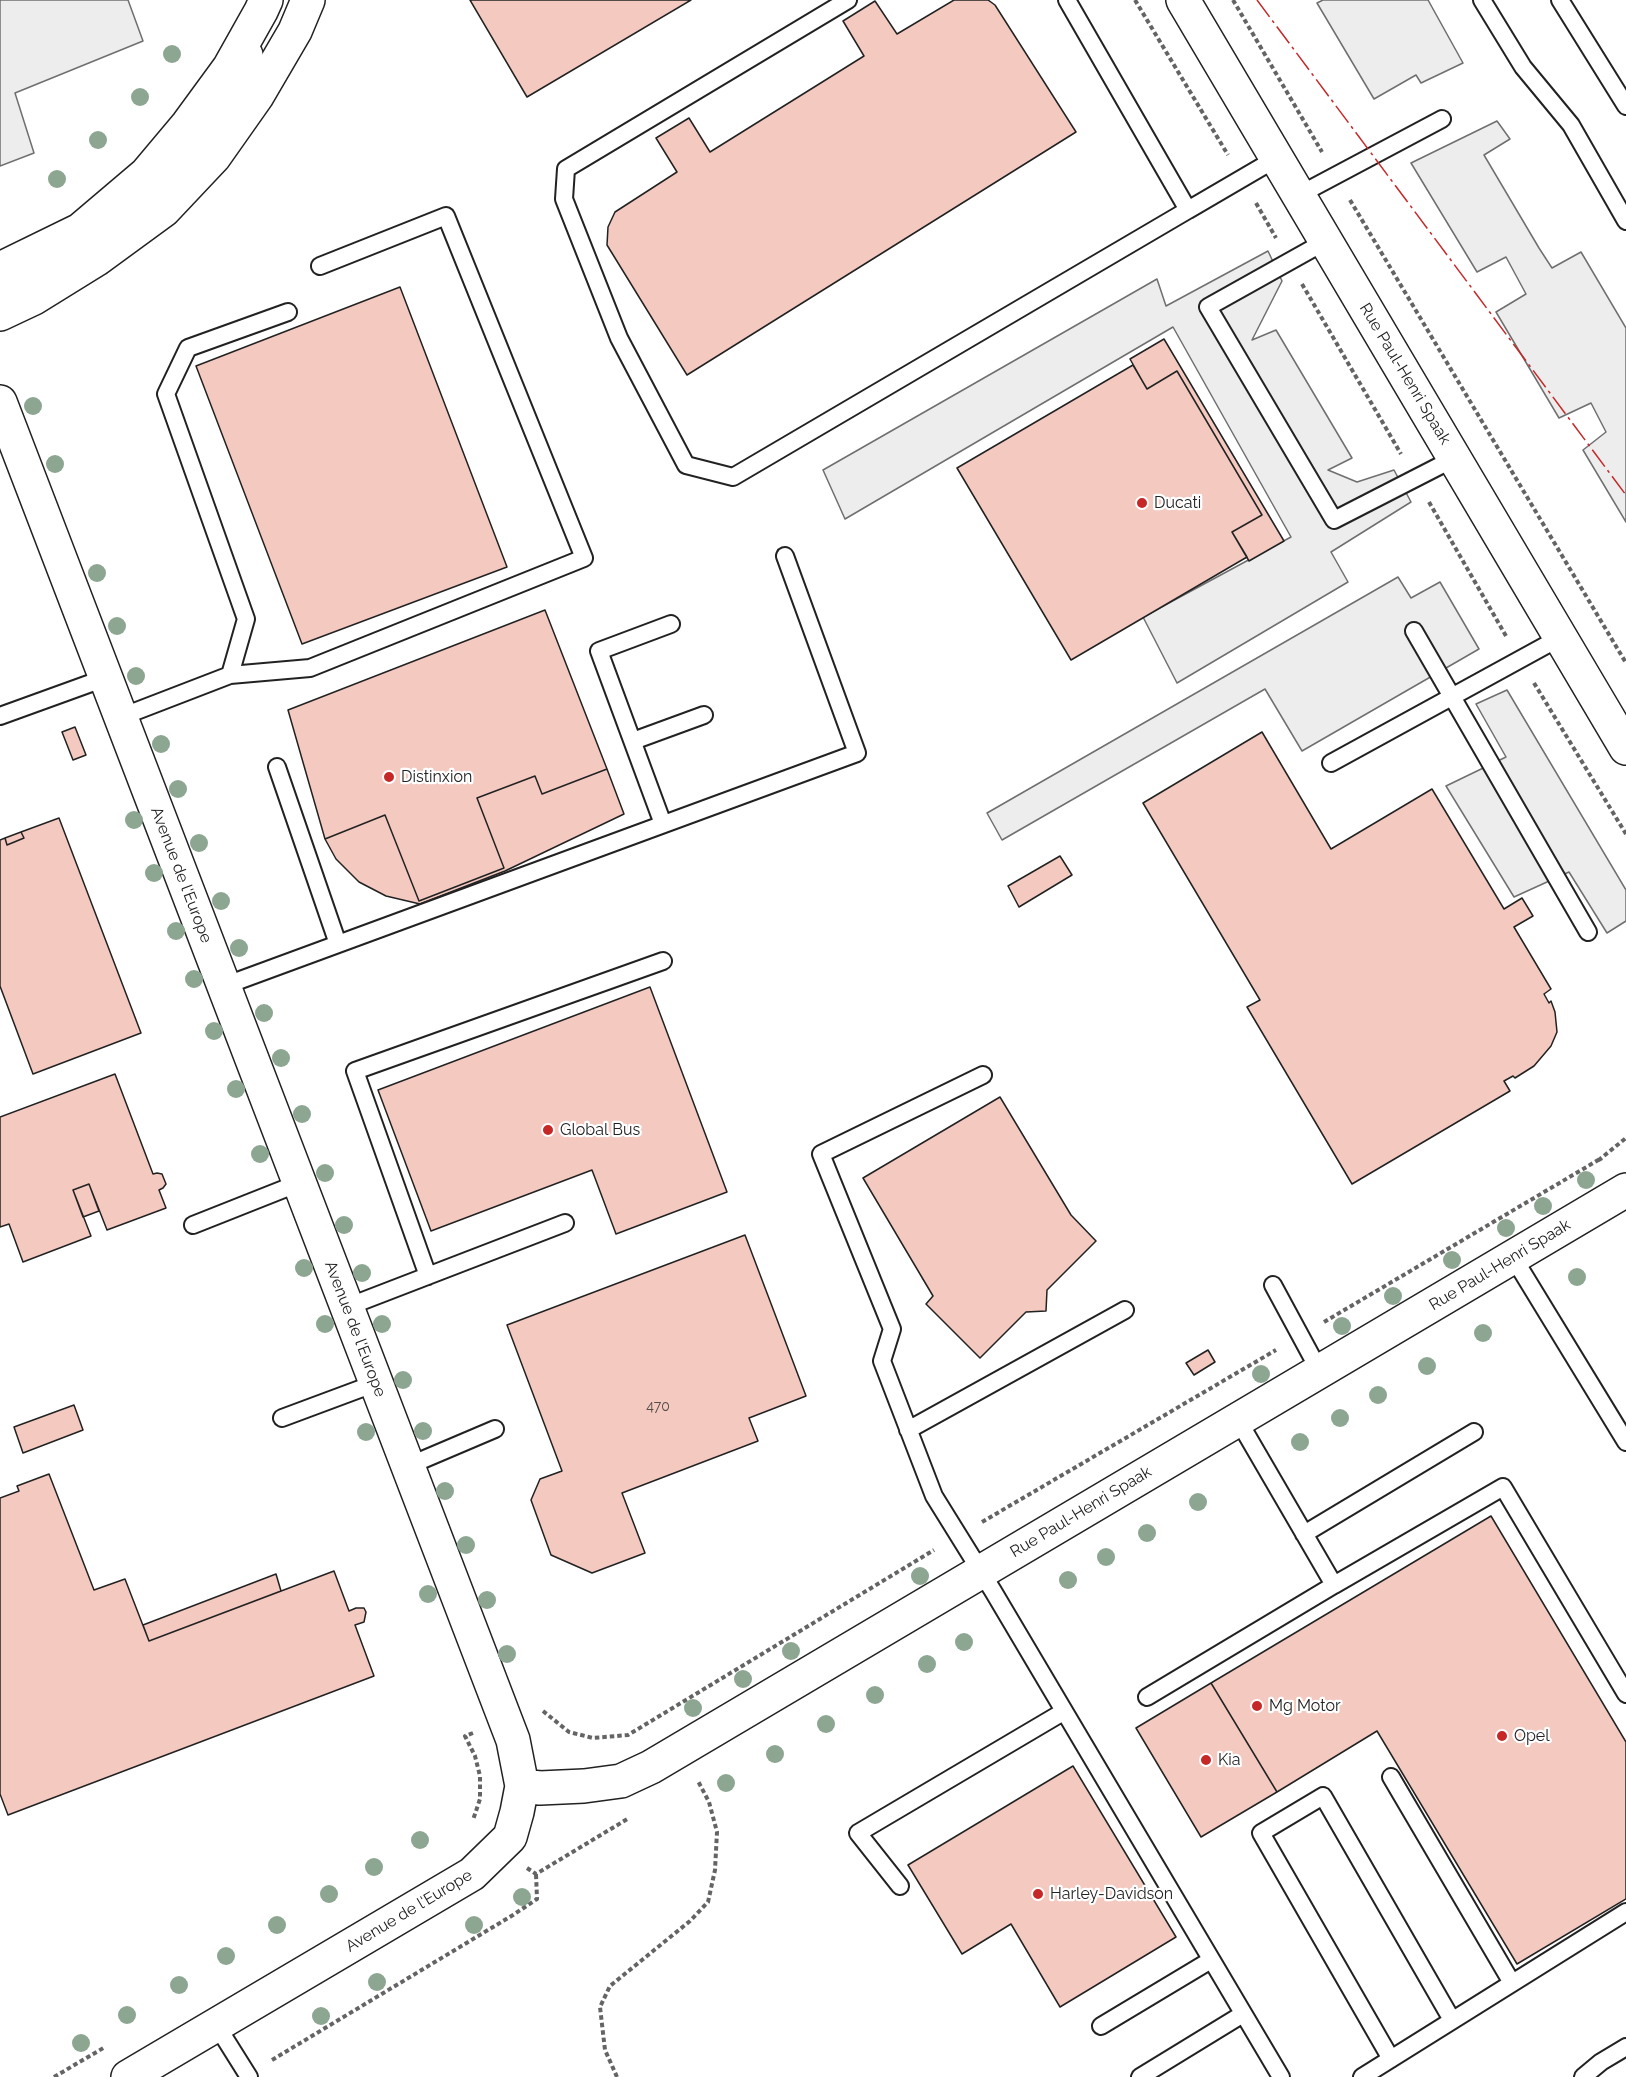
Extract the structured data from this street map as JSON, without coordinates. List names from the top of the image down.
{
  "streets": {
    "street": ["Rue Paul-Henri Spaak", "Avenue de l'Europe"]
  },
  "crossings": [
    ["Rue Paul-Henri Spaak", "Avenue de l'Europe"]
  ],
  "places": [
    "Ducati",
    "Distinxion",
    "Global Bus",
    "Mg Motor",
    "Opel",
    "Kia",
    "Harley-Davidson"
  ],
  "house_numbers": ["470"]
}
